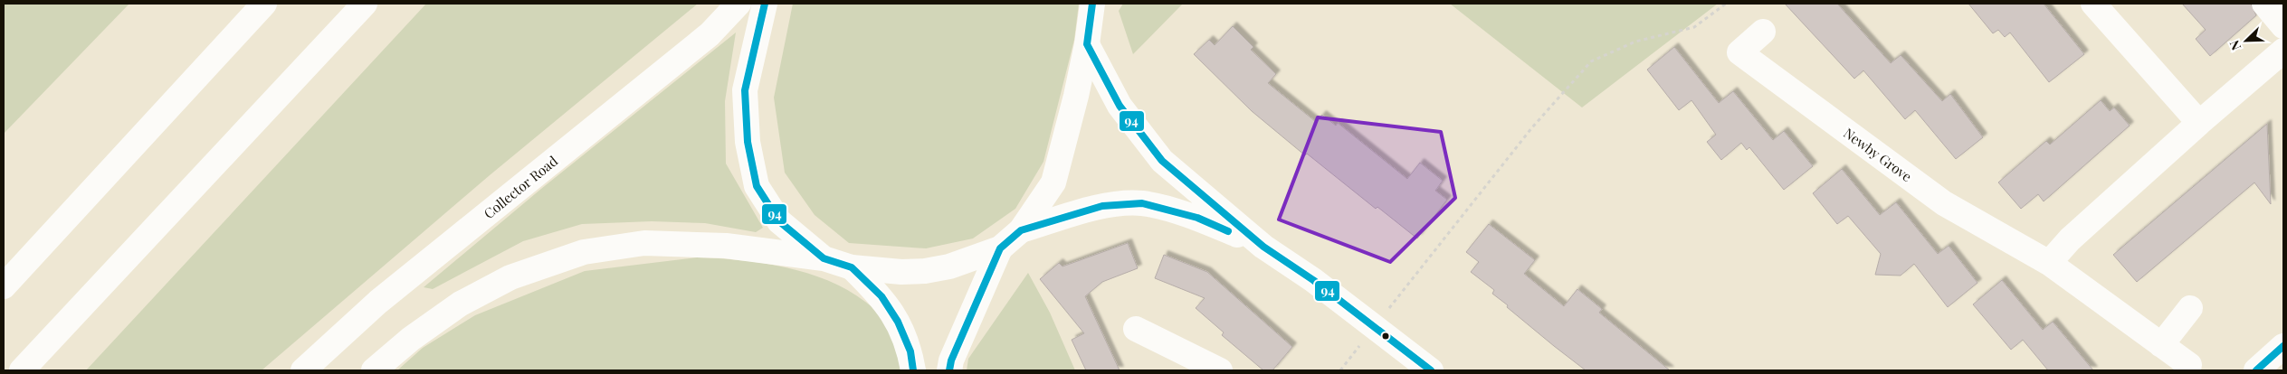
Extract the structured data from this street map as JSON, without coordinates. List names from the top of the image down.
{
  "streets": {
    "main road": ["Newby Grove", "Collector Road"]
  },
  "lines": ["transit line 94"],
  "north": "bottom left"
}
